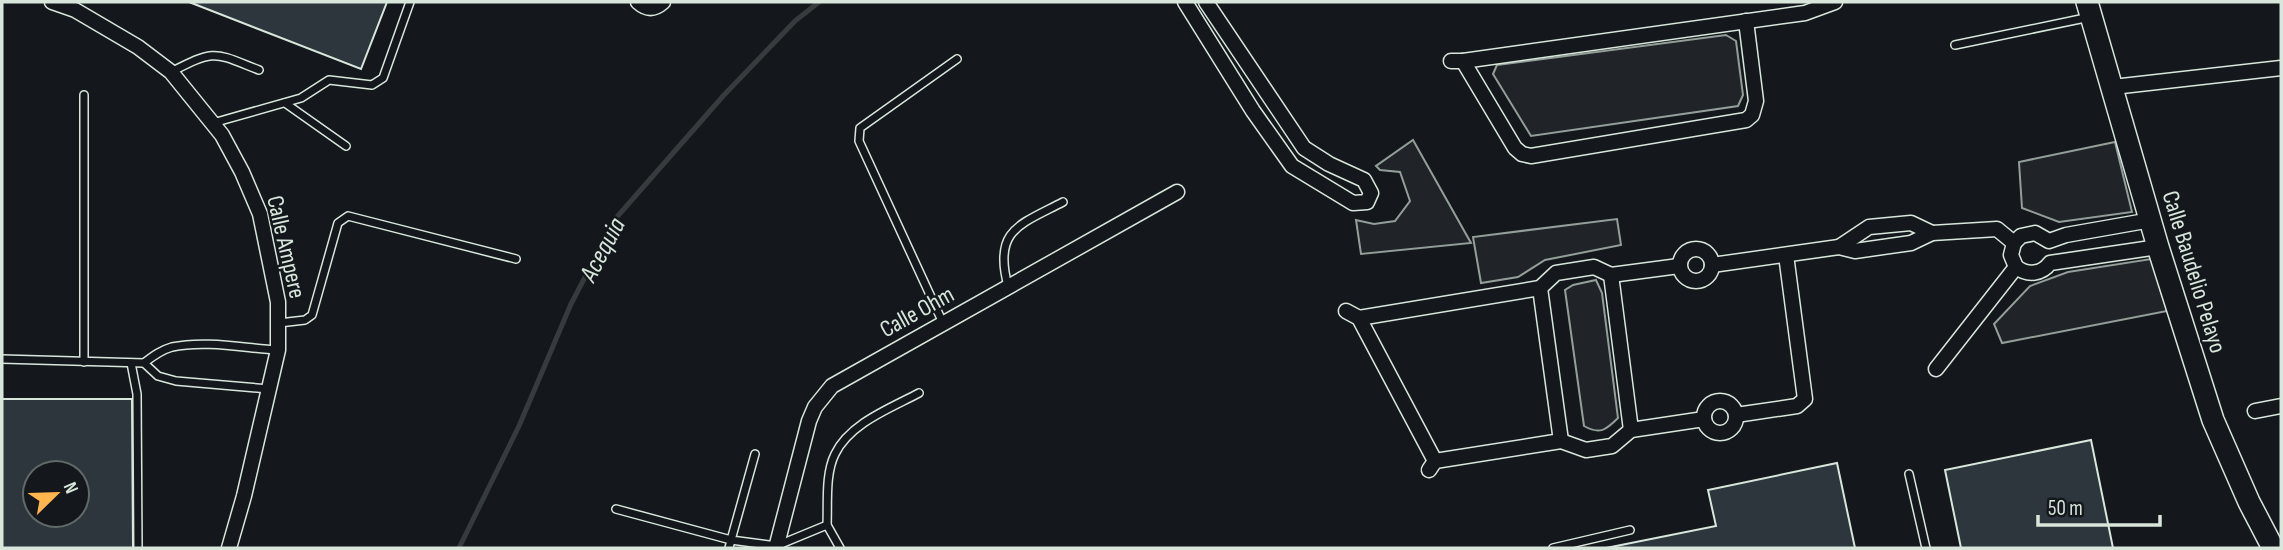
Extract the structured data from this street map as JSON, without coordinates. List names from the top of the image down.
{
  "streets": {
    "street": ["Calle Ampere", "Calle Baudelio Pelayo", "Calle Ohm"]
  },
  "water": ["Acequia"],
  "scale_bar": "50 m",
  "north": "top right"
}
